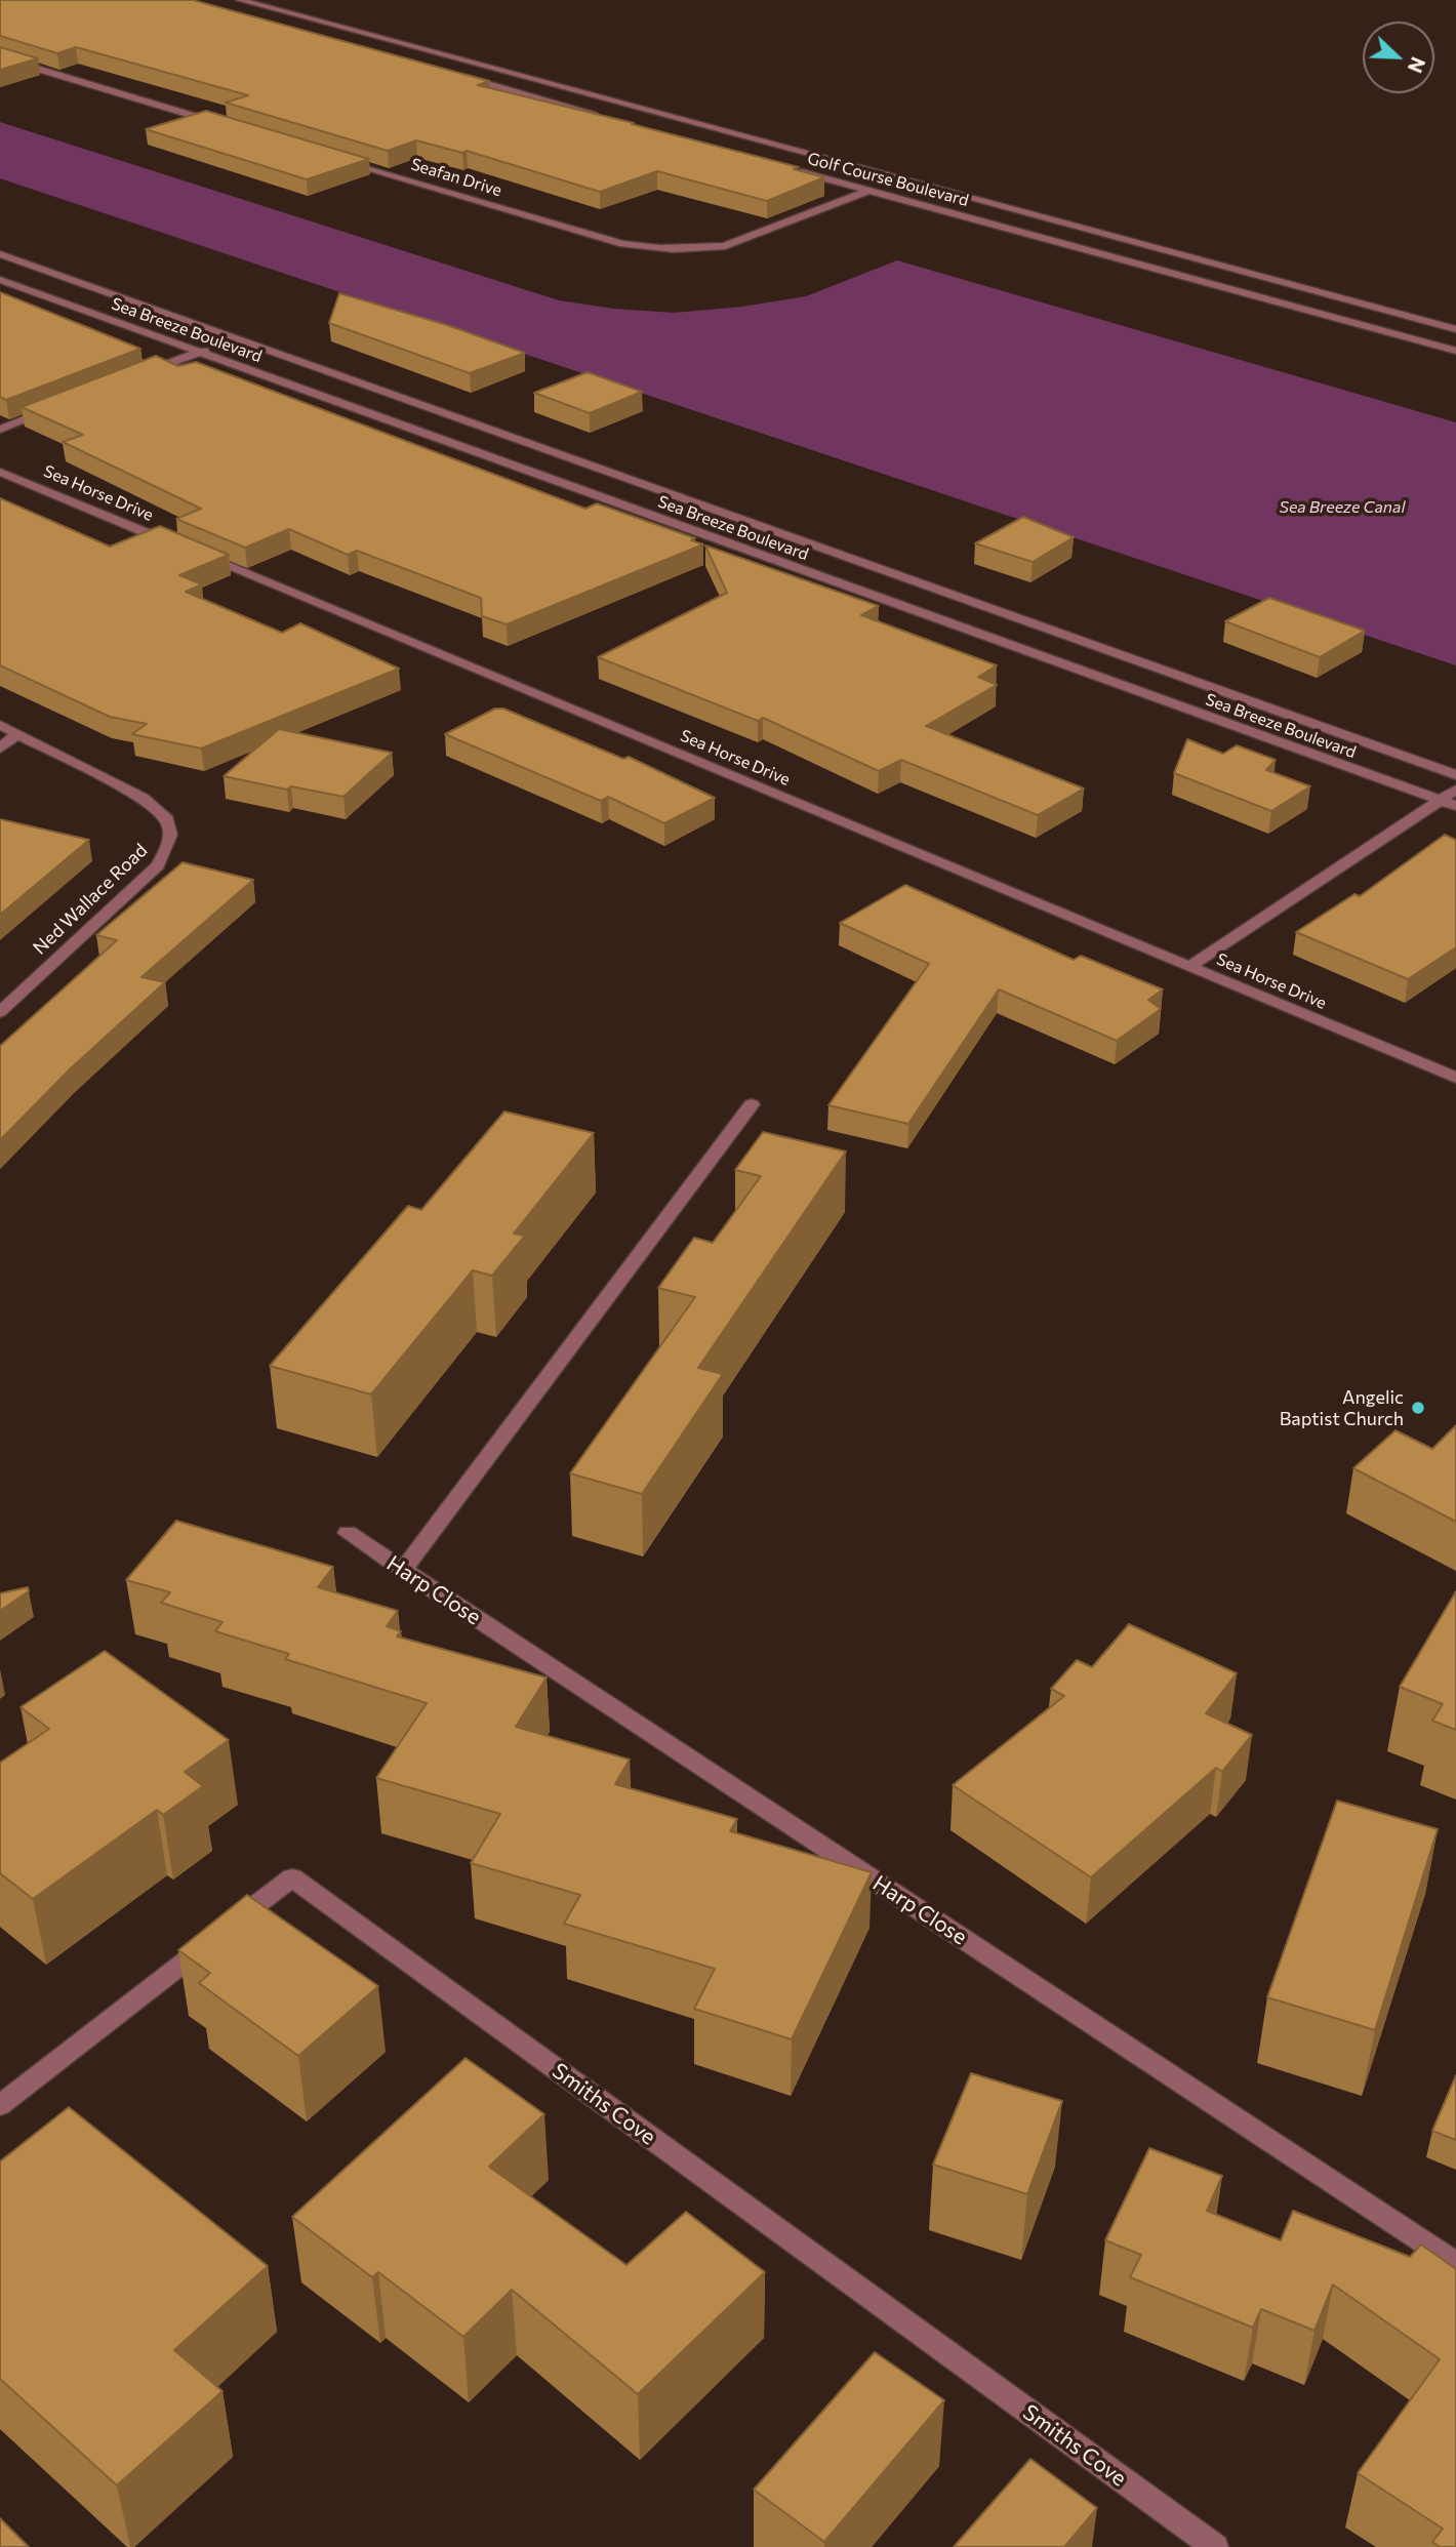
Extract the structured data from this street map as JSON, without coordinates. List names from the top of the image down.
{
  "streets": {
    "street": [
      "Seafan Drive",
      "Golf Course Boulevard",
      "Sea Breeze Boulevard",
      "Sea Horse Drive",
      "Ned Wallace Road",
      "Harp Close",
      "Smiths Cove"
    ]
  },
  "crossings": [
    ["Seafan Drive", "Golf Course Boulevard"]
  ],
  "water": ["Sea Breeze Canal"],
  "places": ["Angelic Baptist Church"],
  "north": "bottom right"
}
